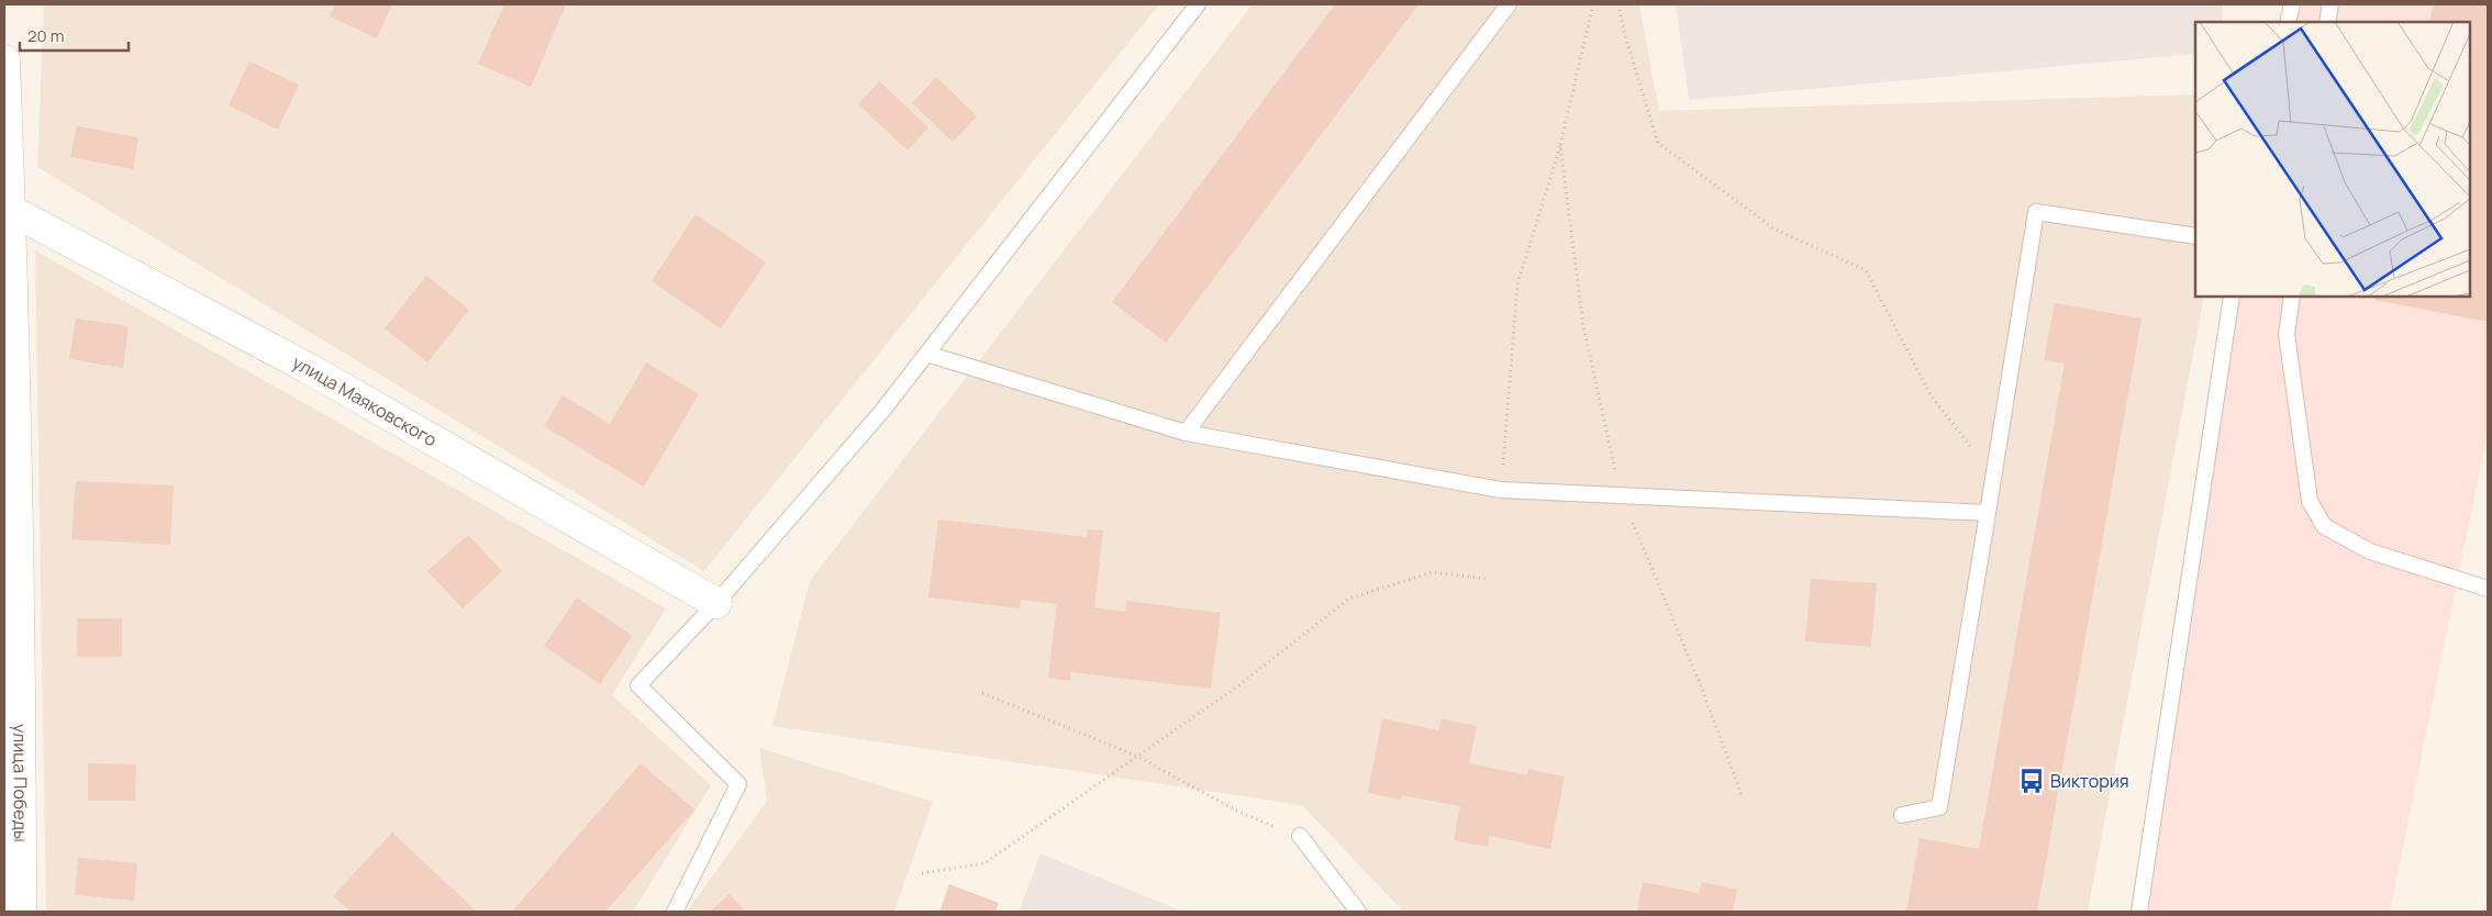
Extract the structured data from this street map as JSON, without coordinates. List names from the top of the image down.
{
  "streets": {
    "street": ["улица Маяковского", "улица Победы"]
  },
  "crossings": [
    ["улица Маяковского", "улица Победы"]
  ],
  "places": {
    "bus stop": ["Виктория"]
  },
  "scale_bar": "20 m"
}
